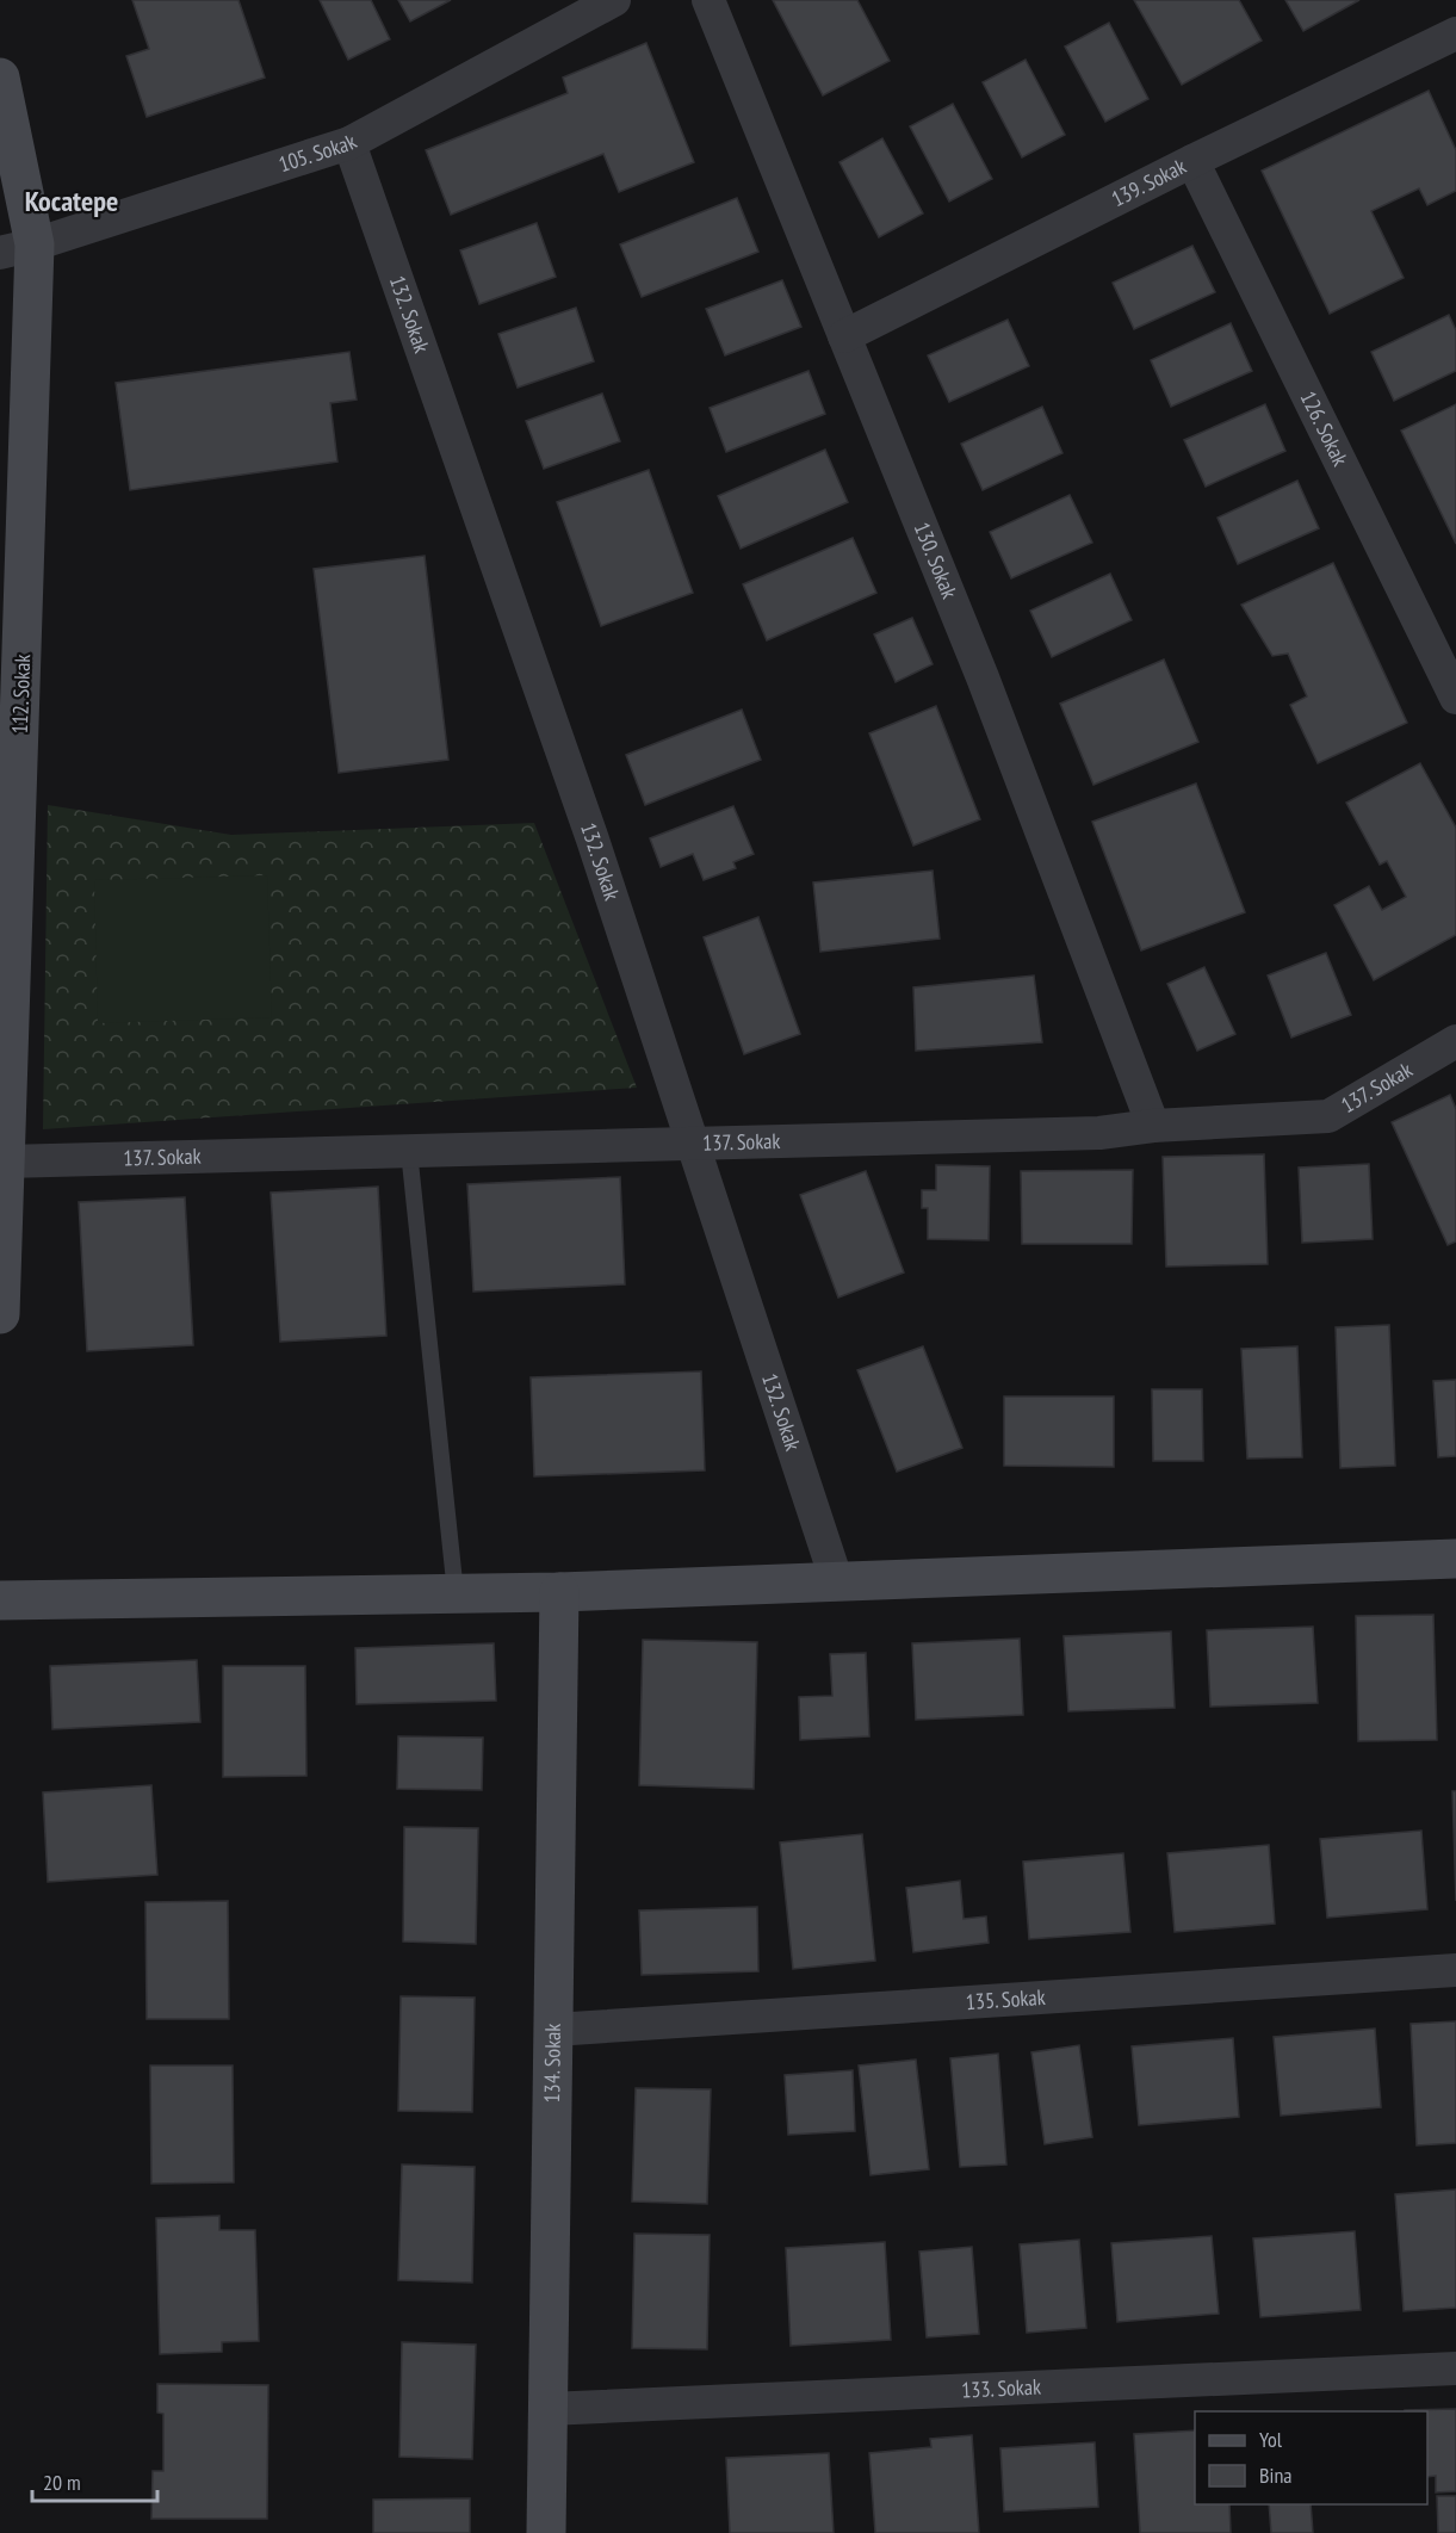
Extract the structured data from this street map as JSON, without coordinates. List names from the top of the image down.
{
  "streets": {
    "street": [
      "105. Sokak",
      "139. Sokak",
      "132. Sokak",
      "126. Sokak",
      "130. Sokak",
      "112. Sokak",
      "137. Sokak",
      "135. Sokak",
      "134. Sokak",
      "133. Sokak"
    ]
  },
  "crossings": [
    ["105. Sokak", "132. Sokak"],
    ["105. Sokak", "112. Sokak"],
    ["139. Sokak", "126. Sokak"],
    ["139. Sokak", "130. Sokak"],
    ["132. Sokak", "137. Sokak"],
    ["130. Sokak", "137. Sokak"],
    ["112. Sokak", "137. Sokak"],
    ["135. Sokak", "134. Sokak"],
    ["134. Sokak", "133. Sokak"]
  ],
  "districts": ["Kocatepe"],
  "legend": ["Yol", "Bina"],
  "scale_bar": "20 m"
}
